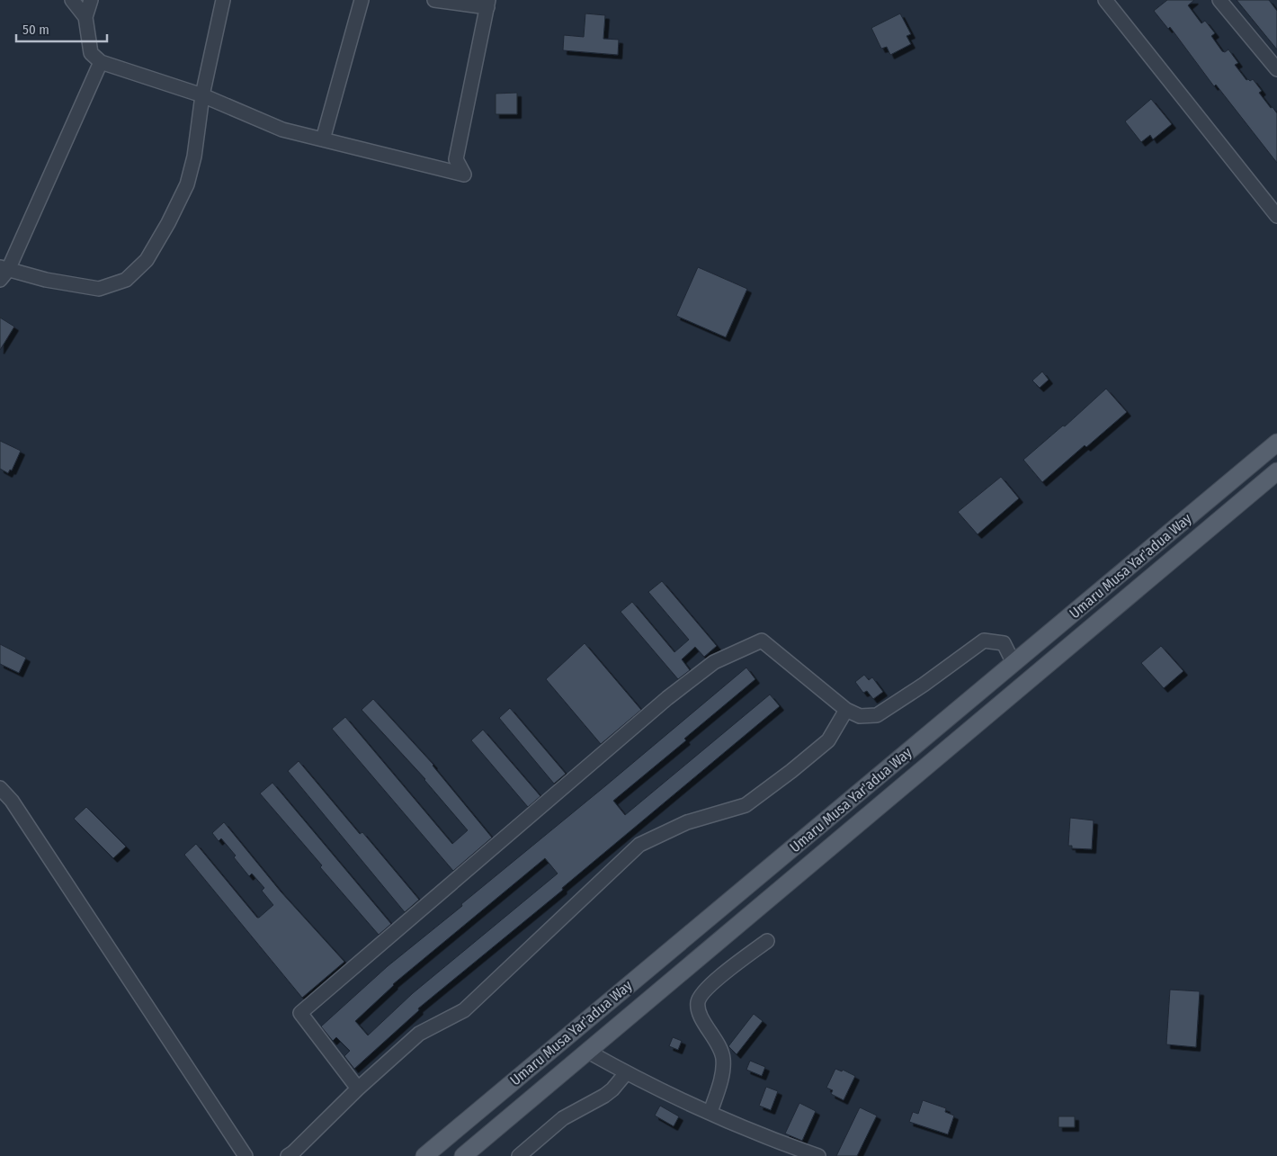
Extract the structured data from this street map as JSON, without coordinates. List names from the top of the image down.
{
  "streets": {
    "main road": ["Umaru Musa Yar'adua Way"]
  },
  "scale_bar": "50 m"
}
